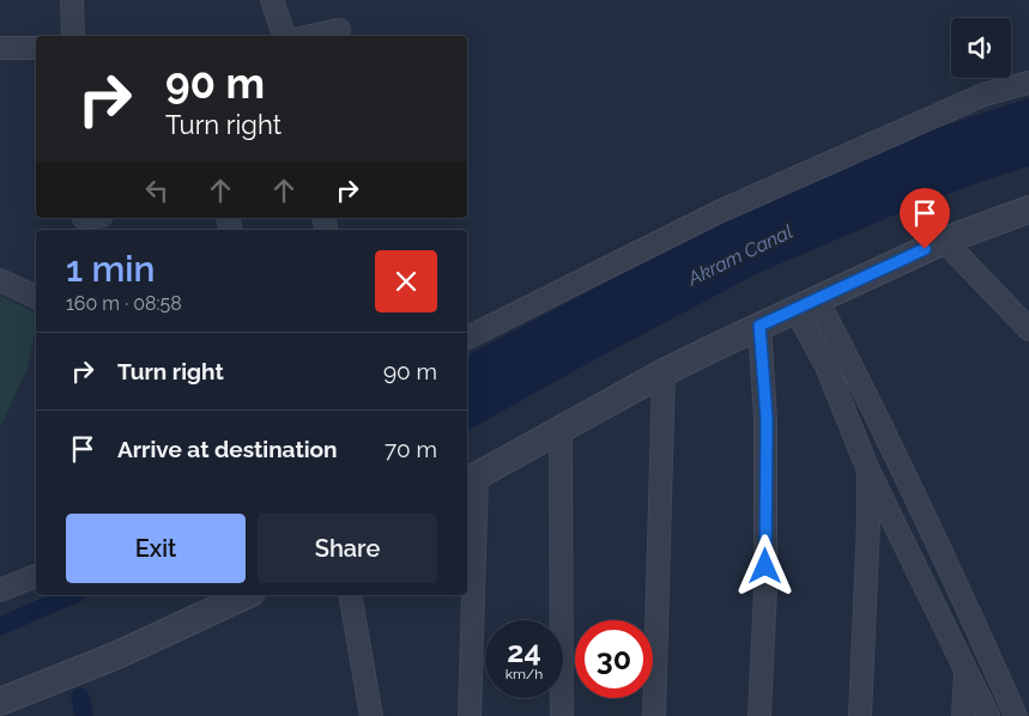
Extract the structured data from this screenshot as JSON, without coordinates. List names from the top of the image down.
{
  "water": ["Akram Canal"],
  "page": {
    "turn": ["90 m", "Turn right"],
    "heading": ["1 min", "160 m · 08:58"],
    "list": [
      {
        "name": "Turn right",
        "value": "90 m"
      },
      {
        "name": "Arrive at destination",
        "value": "70 m"
      }
    ],
    "buttons": ["Exit", "Share"],
    "speed": "24 km/h",
    "limit": "30"
  }
}
